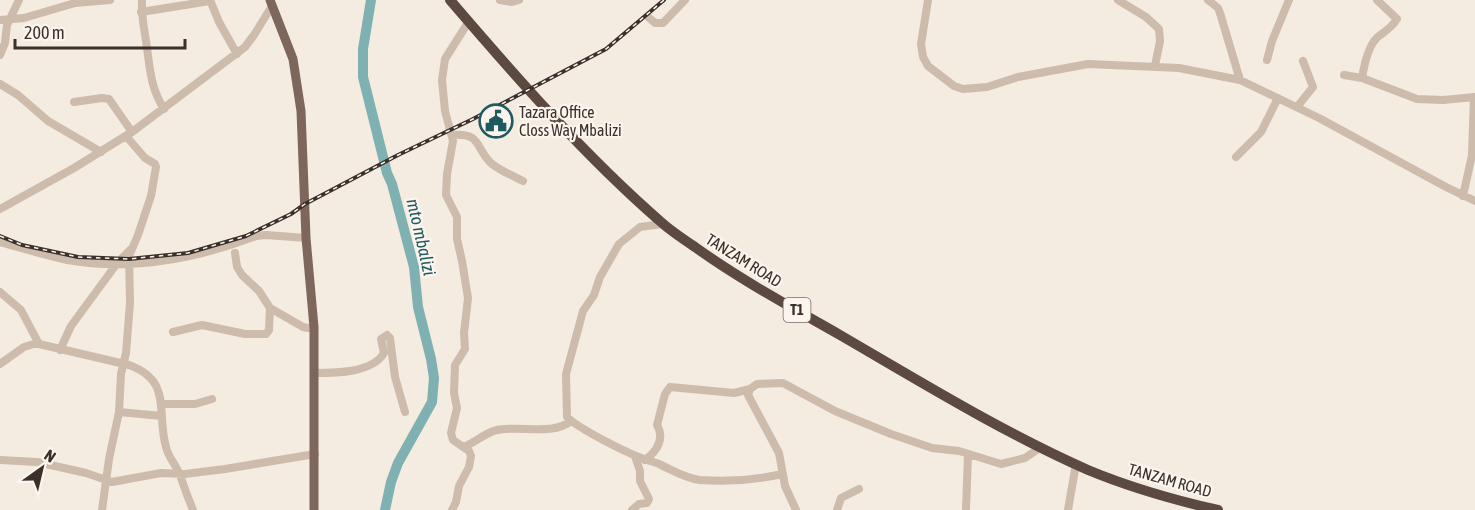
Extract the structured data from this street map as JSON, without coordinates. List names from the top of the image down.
{
  "streets": {
    "highway": ["TANZAM ROAD", "T1"]
  },
  "water": ["mto mbalizi"],
  "places": {
    "public building": ["Tazara Office Closs Way Mbalizi"]
  },
  "scale_bar": "200 m",
  "north": "top right"
}
